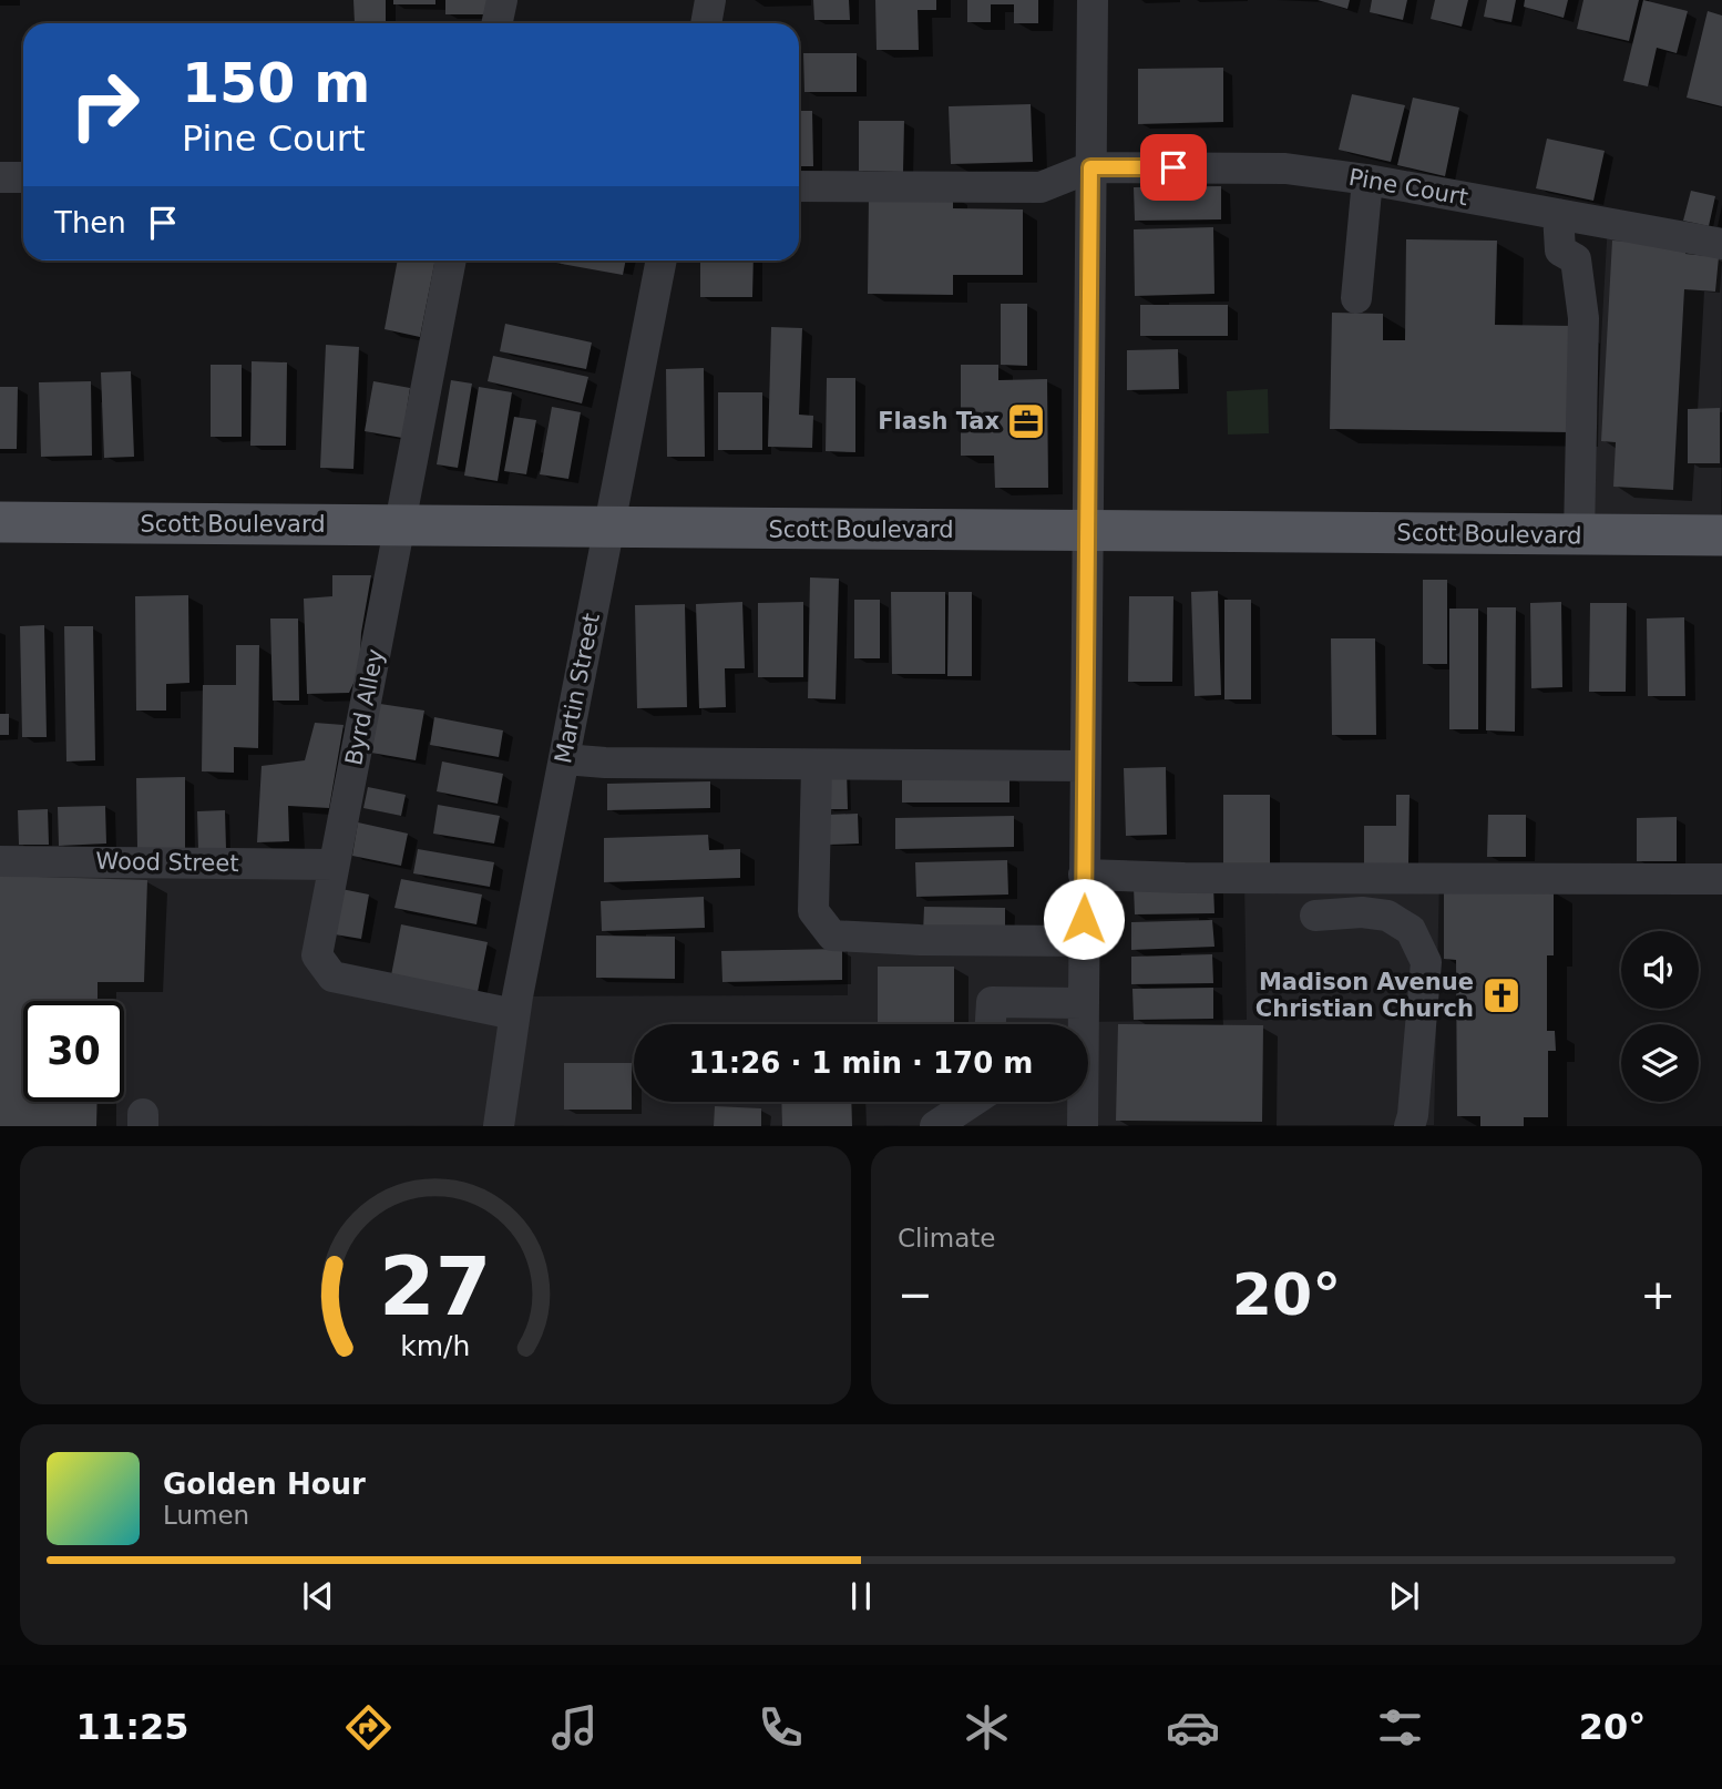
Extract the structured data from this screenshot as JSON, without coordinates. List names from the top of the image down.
{
  "streets": {
    "main road": ["Scott Boulevard"],
    "street": [
      "Pine Court",
      "Martin Street",
      "Byrd Alley",
      "Wood Street"
    ]
  },
  "crossings": [
    ["Scott Boulevard", "Martin Street"],
    ["Scott Boulevard", "Byrd Alley"],
    ["Martin Street", "Byrd Alley"],
    ["Byrd Alley", "Wood Street"]
  ],
  "places": {
    "office": ["Flash Tax"],
    "church": ["Madison Avenue Christian Church"]
  },
  "page": {
    "turn": ["150 m", "Pine Court"],
    "then": "Then",
    "limit": "30",
    "trip": "11:26 · 1 min · 170 m",
    "tile": "Climate",
    "heat": ["−", "20°", "+"],
    "song": ["Golden Hour", "Lumen"],
    "tabs": ["11:25", "20°"],
    "gauge": ["27", "km/h"]
  }
}
